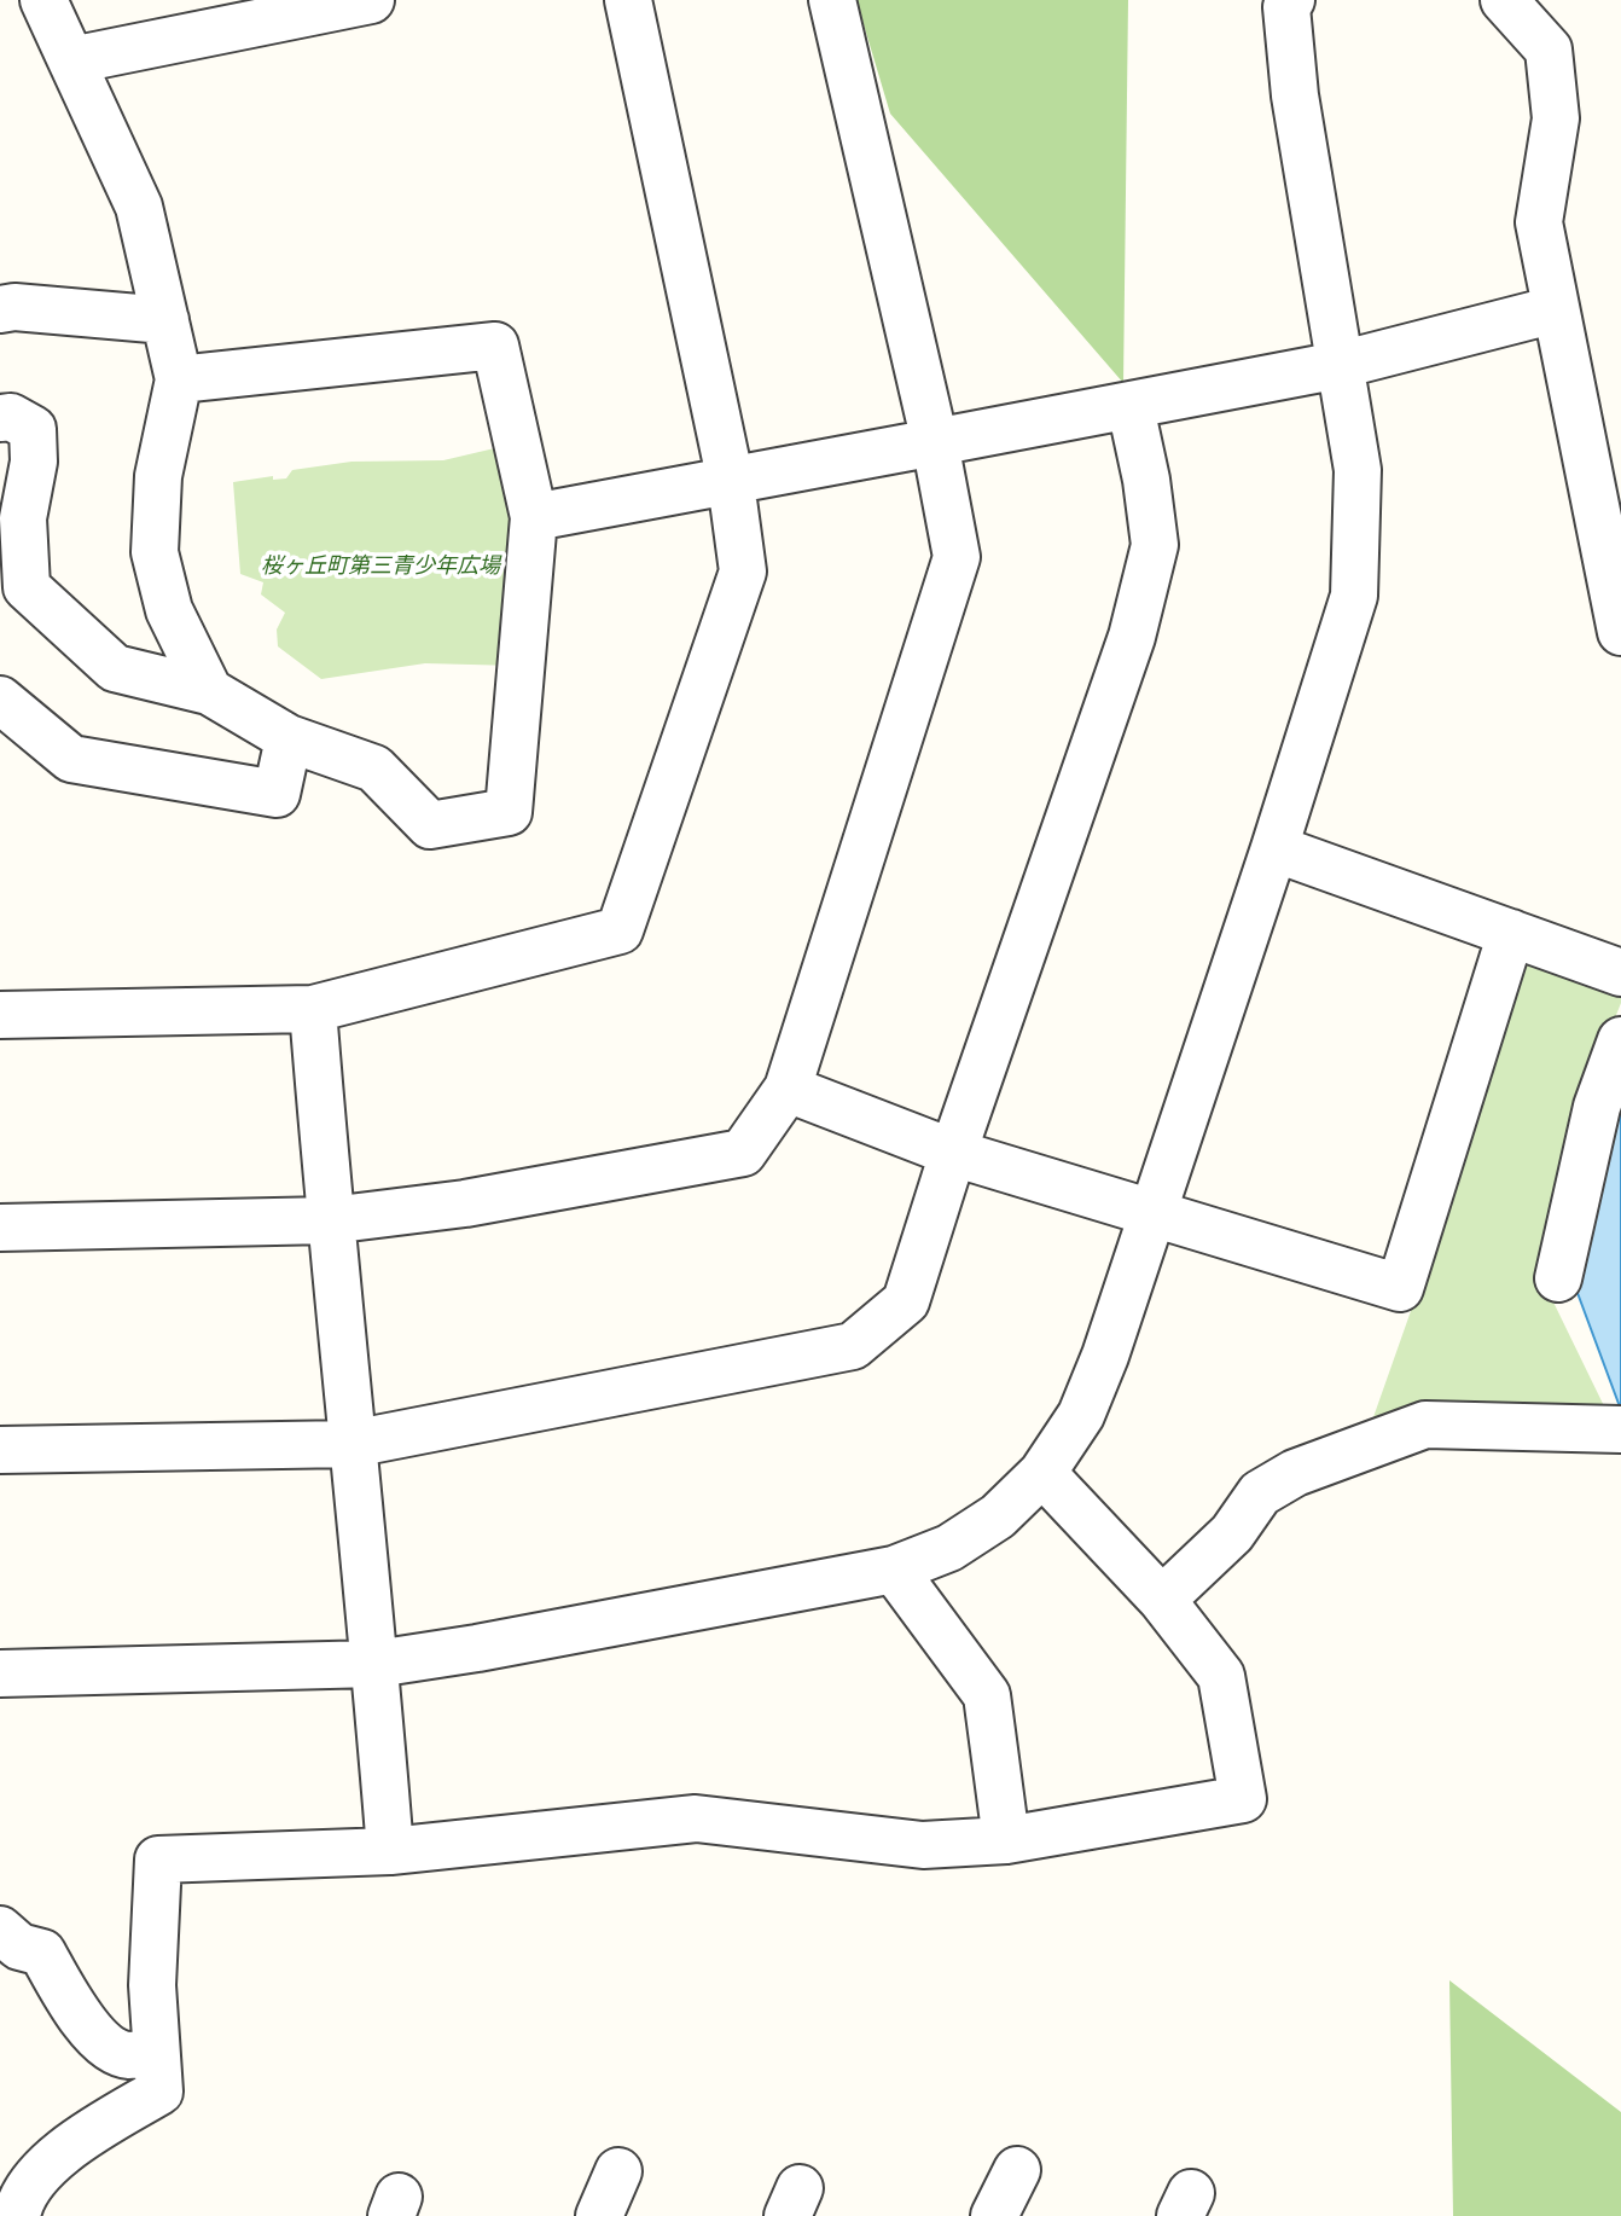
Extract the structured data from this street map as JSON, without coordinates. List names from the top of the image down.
{
  "parks": ["桜ヶ丘町第三青少年広場"]
}
